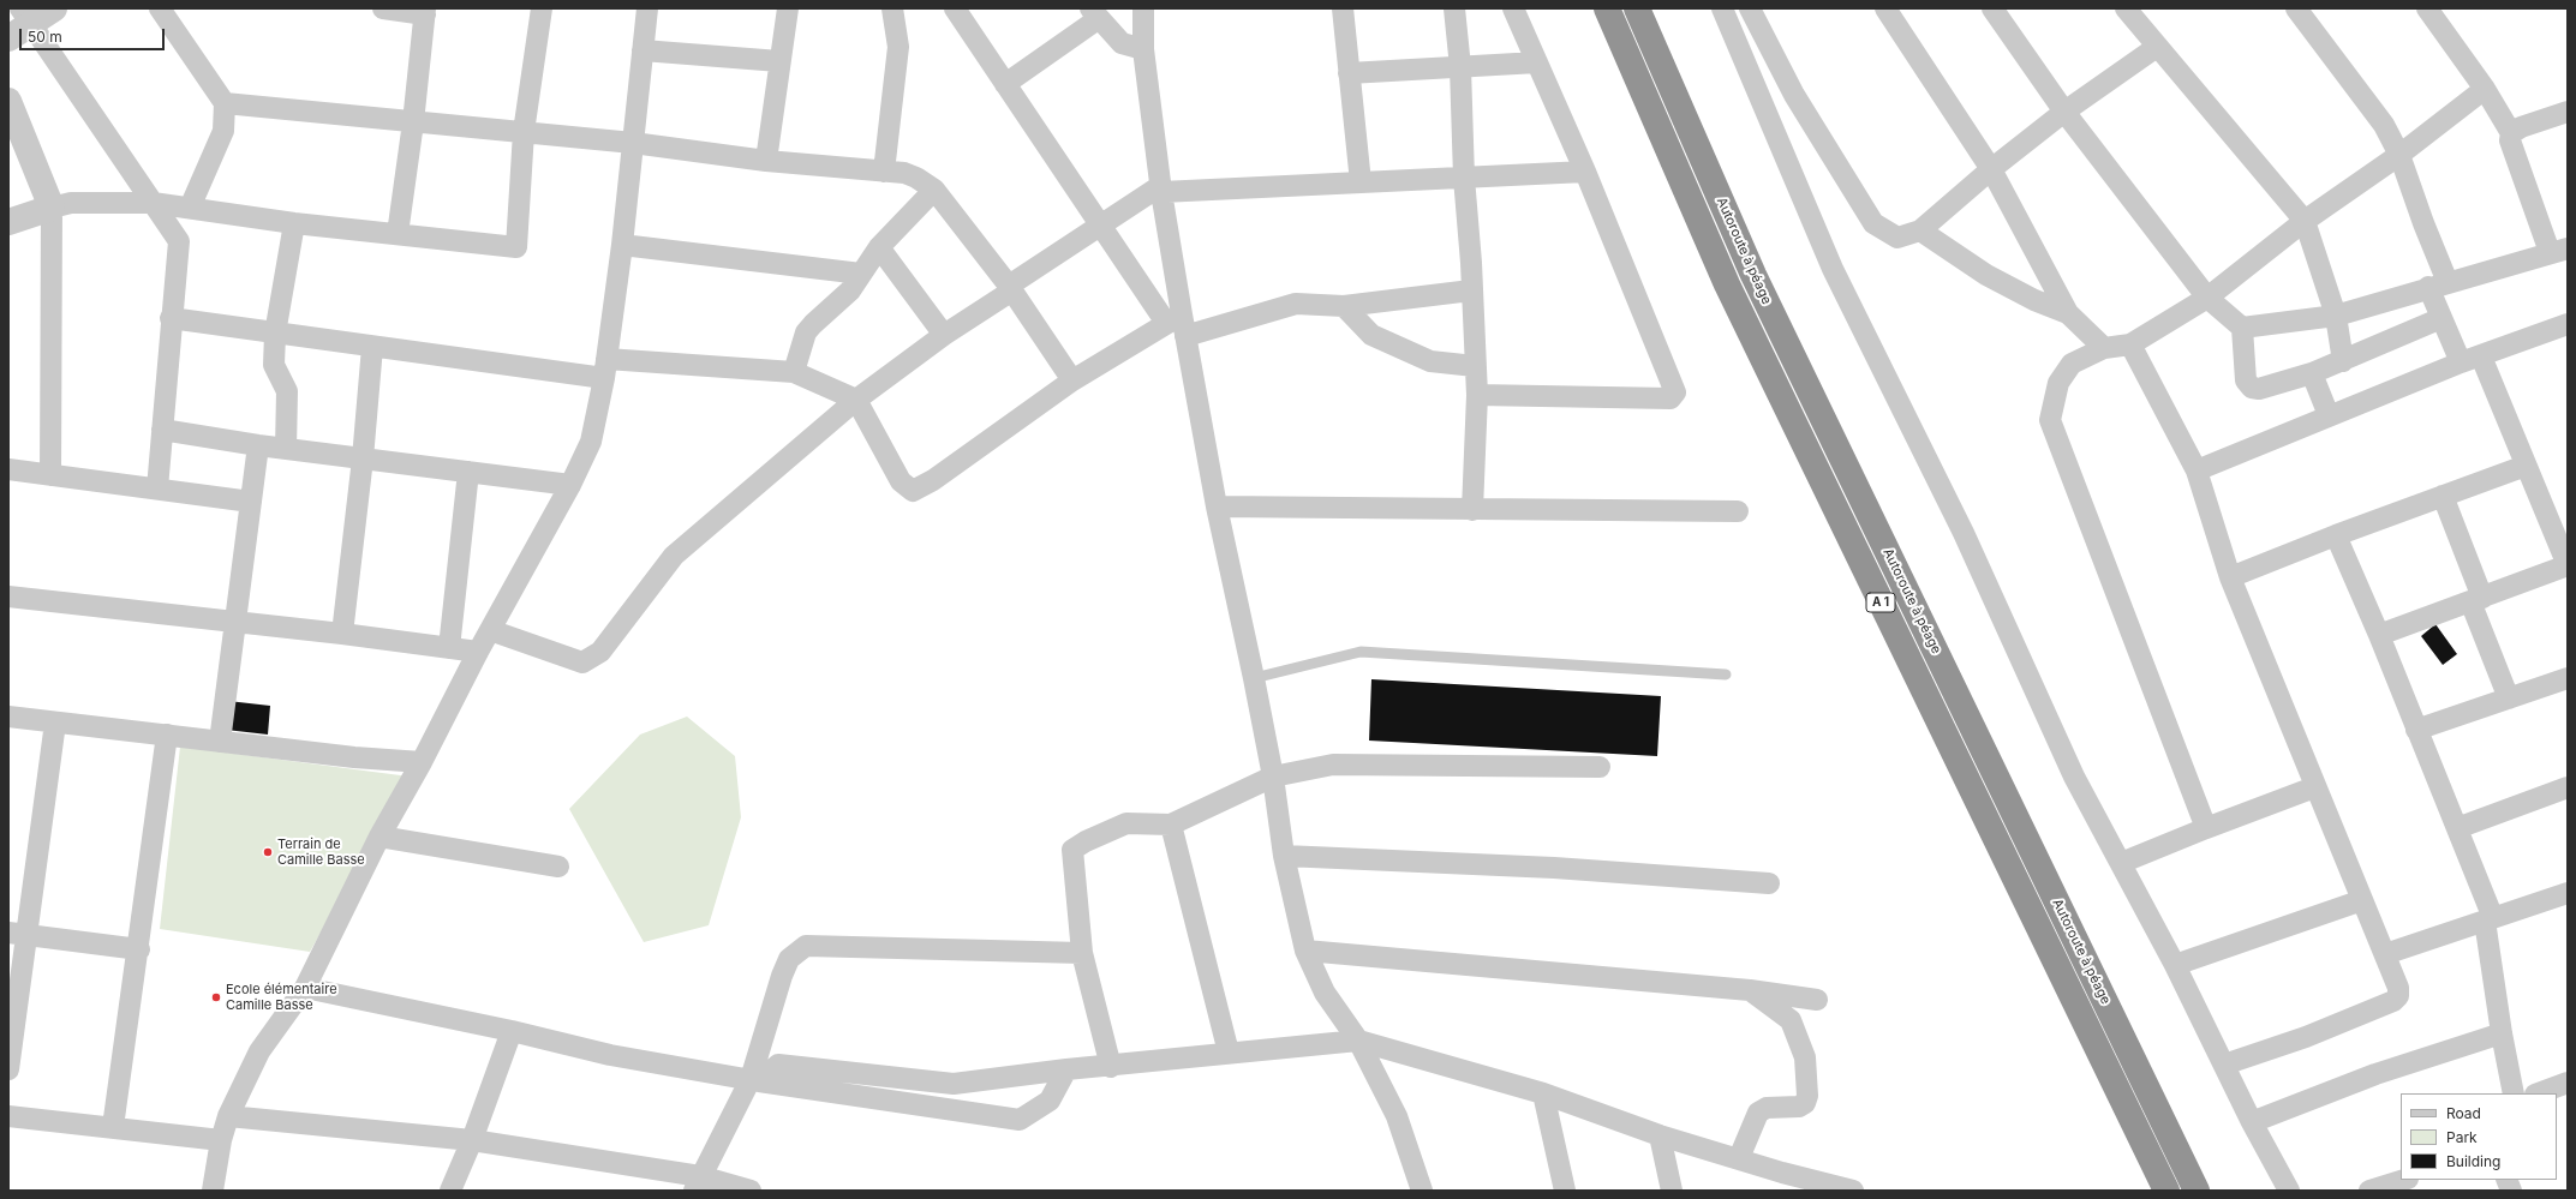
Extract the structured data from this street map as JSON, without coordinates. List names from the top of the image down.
{
  "streets": {
    "highway": ["Autoroute à péage", "A 1"]
  },
  "places": ["Terrain de Camille Basse", "Ecole élémentaire Camille Basse"],
  "legend": ["Road", "Park", "Building"],
  "scale_bar": "50 m"
}
